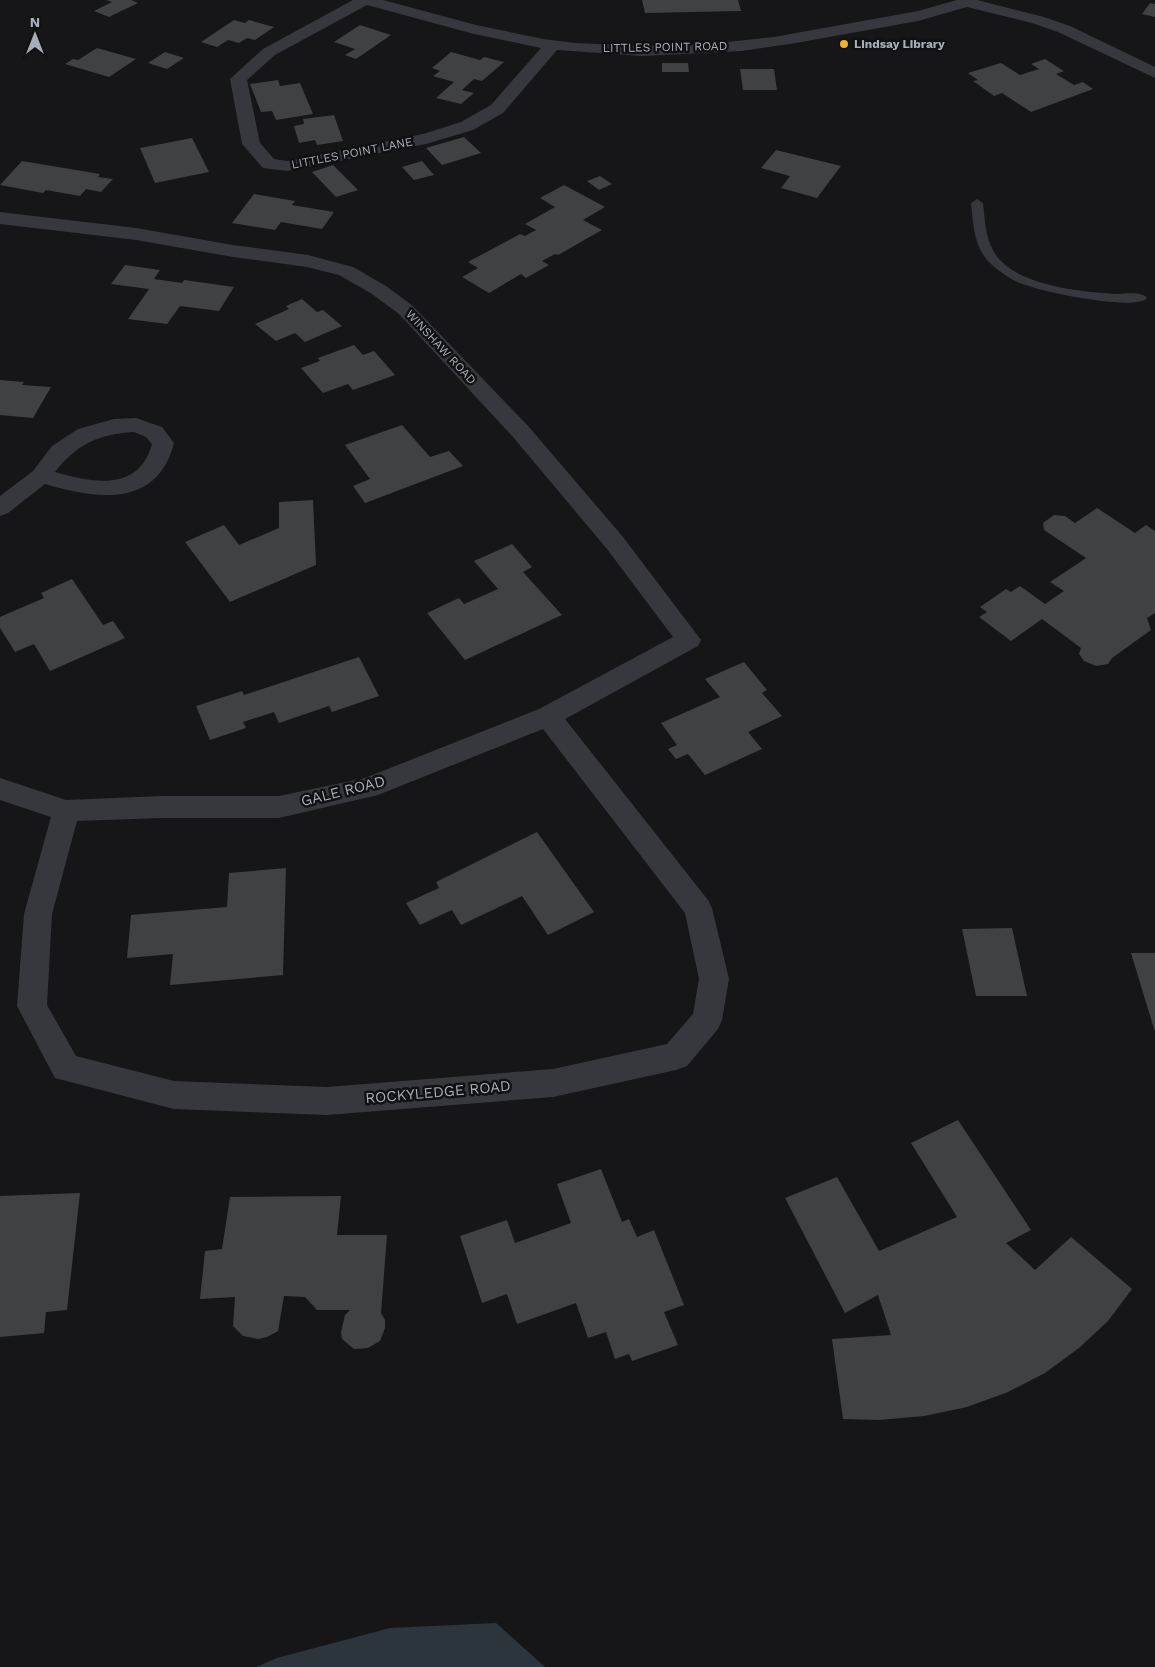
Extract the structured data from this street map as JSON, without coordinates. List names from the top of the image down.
{
  "streets": {
    "street": [
      "LITTLES POINT ROAD",
      "LITTLES POINT LANE",
      "WINSHAW ROAD",
      "GALE ROAD",
      "ROCKYLEDGE ROAD"
    ]
  },
  "crossings": [
    ["LITTLES POINT ROAD", "LITTLES POINT LANE"],
    ["WINSHAW ROAD", "GALE ROAD"],
    ["GALE ROAD", "ROCKYLEDGE ROAD"]
  ],
  "places": ["Lindsay Library"],
  "north": "top"
}
